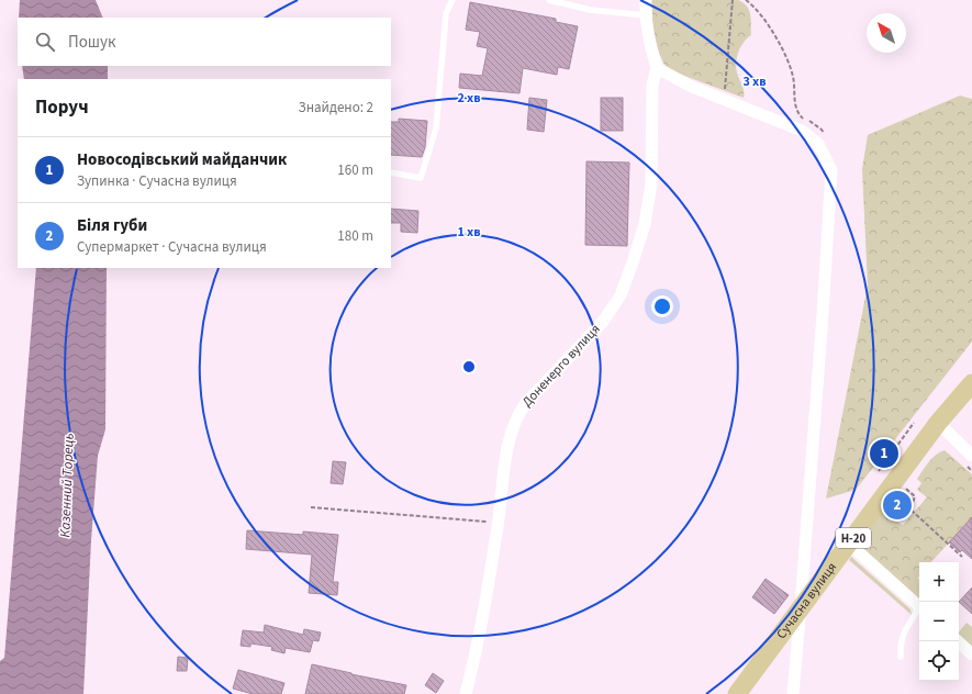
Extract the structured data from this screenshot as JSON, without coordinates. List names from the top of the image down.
{
  "streets": {
    "main road": ["Н-20", "Сучасна вулиця"],
    "street": ["Доненерго вулиця"]
  },
  "water": ["Казенний Торець"],
  "north": "top left",
  "page": {
    "search": "Пошук",
    "heading": ["Поруч", "Знайдено: 2"],
    "list": [
      {
        "mark": "1",
        "name": "Новосодівський майданчик",
        "note": "Зупинка · Сучасна вулиця",
        "value": "160 m"
      },
      {
        "mark": "2",
        "name": "Біля губи",
        "note": "Супермаркет · Сучасна вулиця",
        "value": "180 m"
      }
    ],
    "pins": ["1", "2"],
    "map_buttons": ["+", "−"]
  },
  "rings": ["3 хв", "2 хв", "1 хв"]
}
